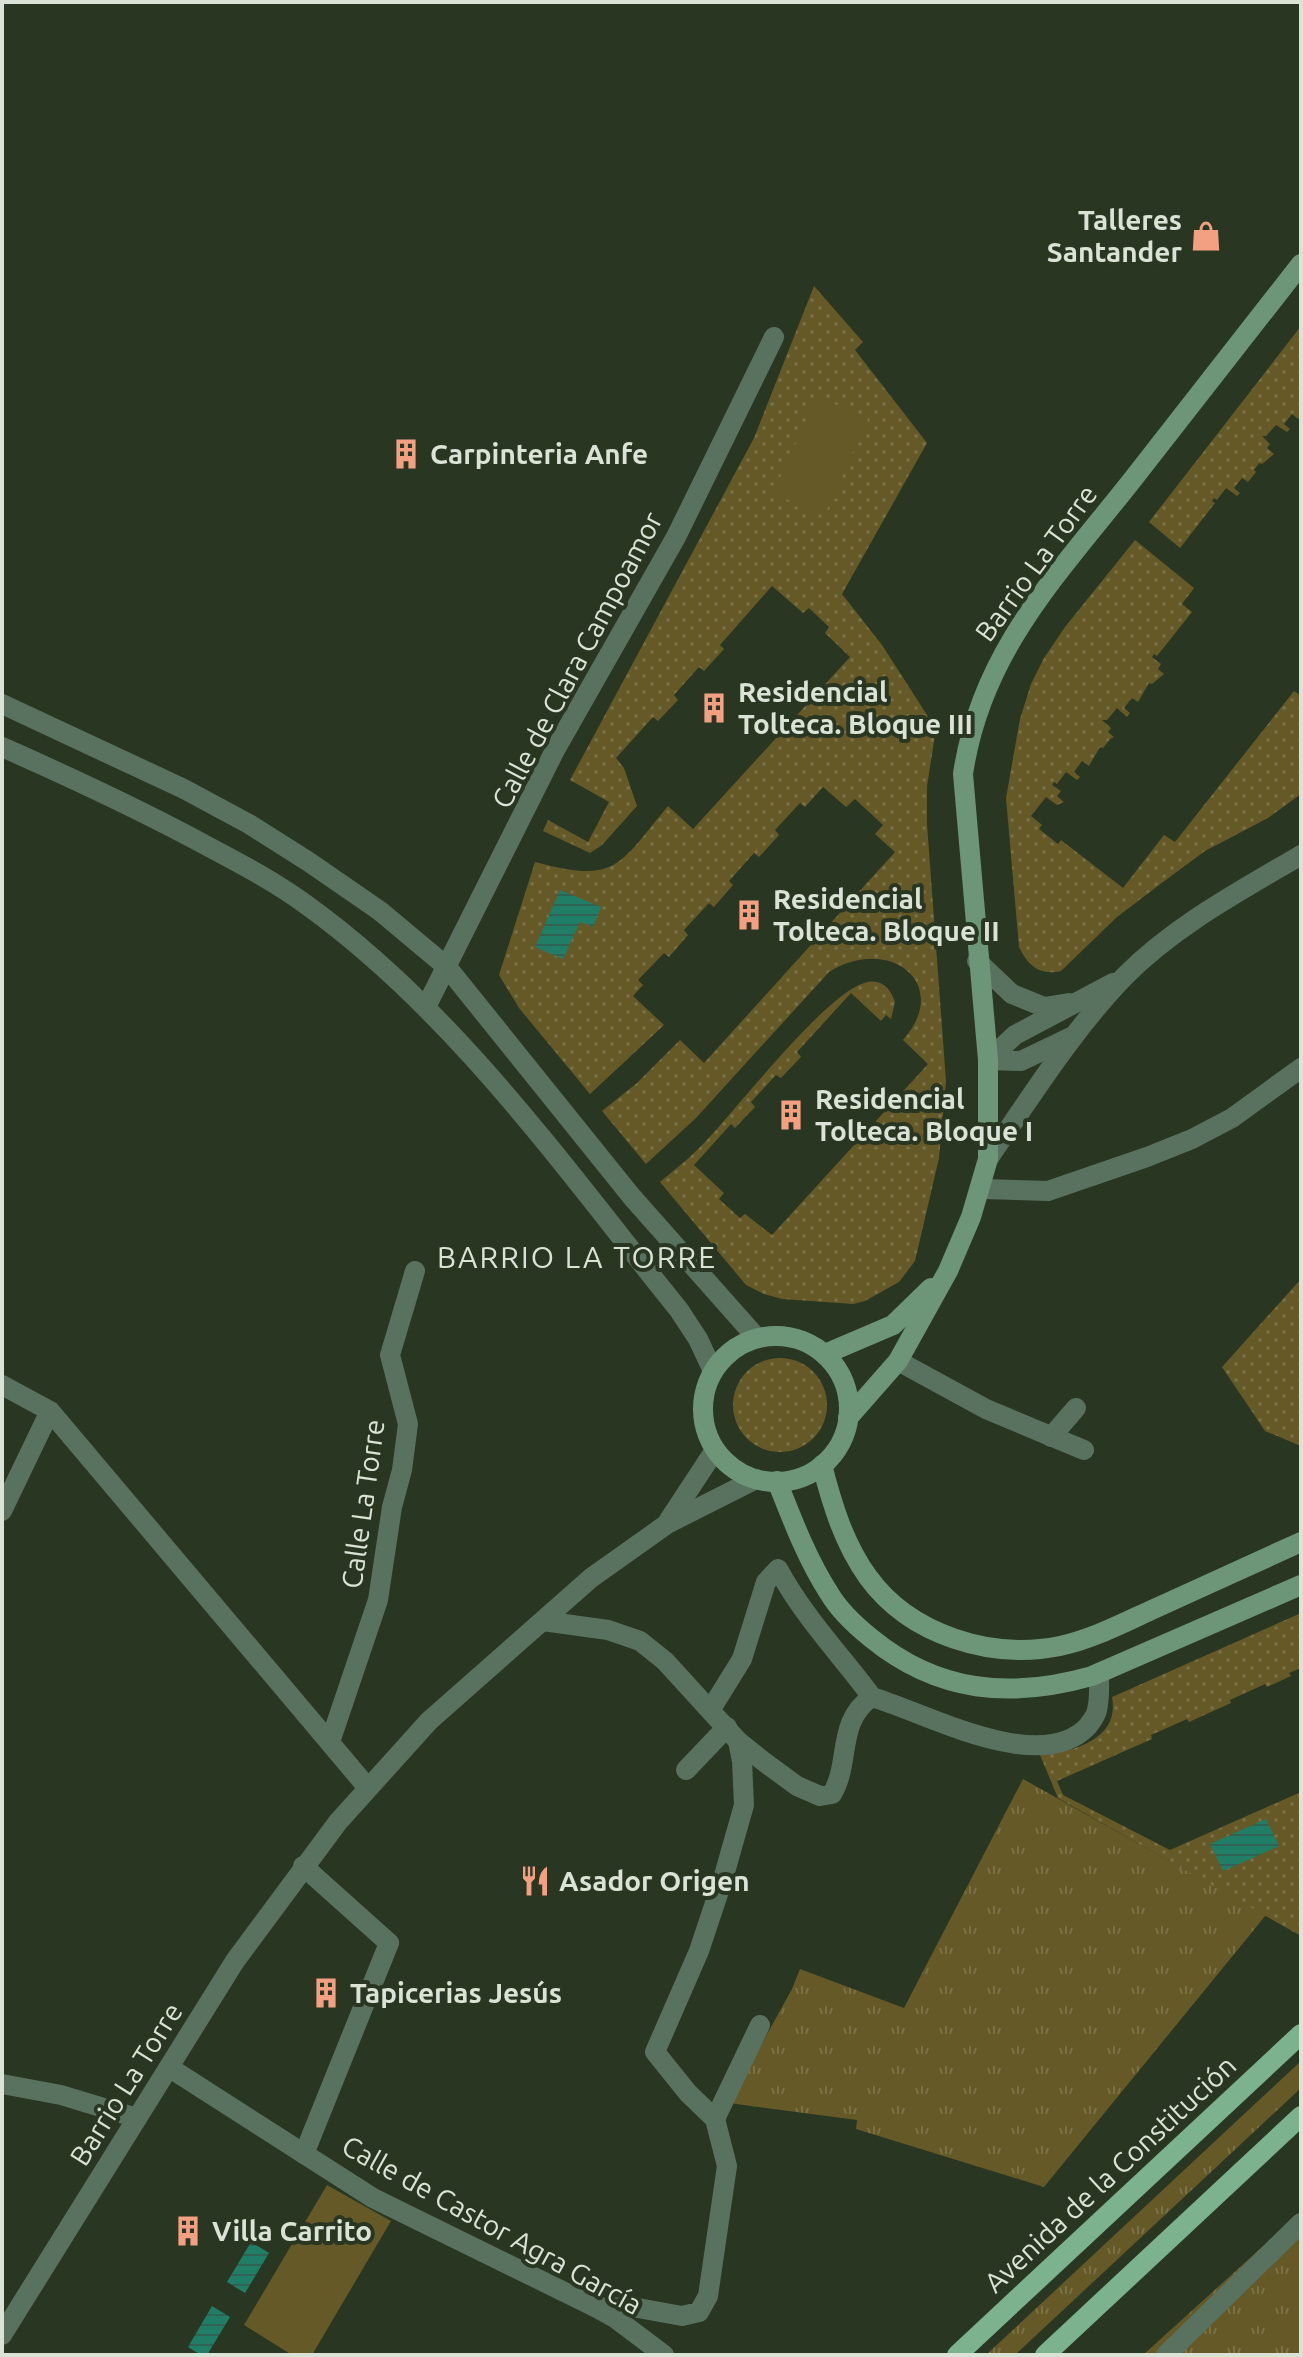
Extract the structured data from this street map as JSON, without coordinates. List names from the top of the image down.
{
  "streets": {
    "main road": ["Barrio La Torre", "Avenida de la Constitución"],
    "street": ["Calle de Clara Campoamor", "Calle La Torre", "Calle de Castor Agra García"]
  },
  "crossings": [
    ["Barrio La Torre", "Calle de Castor Agra García"]
  ],
  "districts": ["BARRIO LA TORRE"],
  "places": {
    "shop": ["Talleres Santander"],
    "building": [
      "Carpinteria Anfe",
      "Residencial Tolteca. Bloque III",
      "Residencial Tolteca. Bloque II",
      "Residencial Tolteca. Bloque I",
      "Tapicerias Jesús",
      "Villa Carrito"
    ],
    "restaurant": ["Asador Origen"]
  }
}
